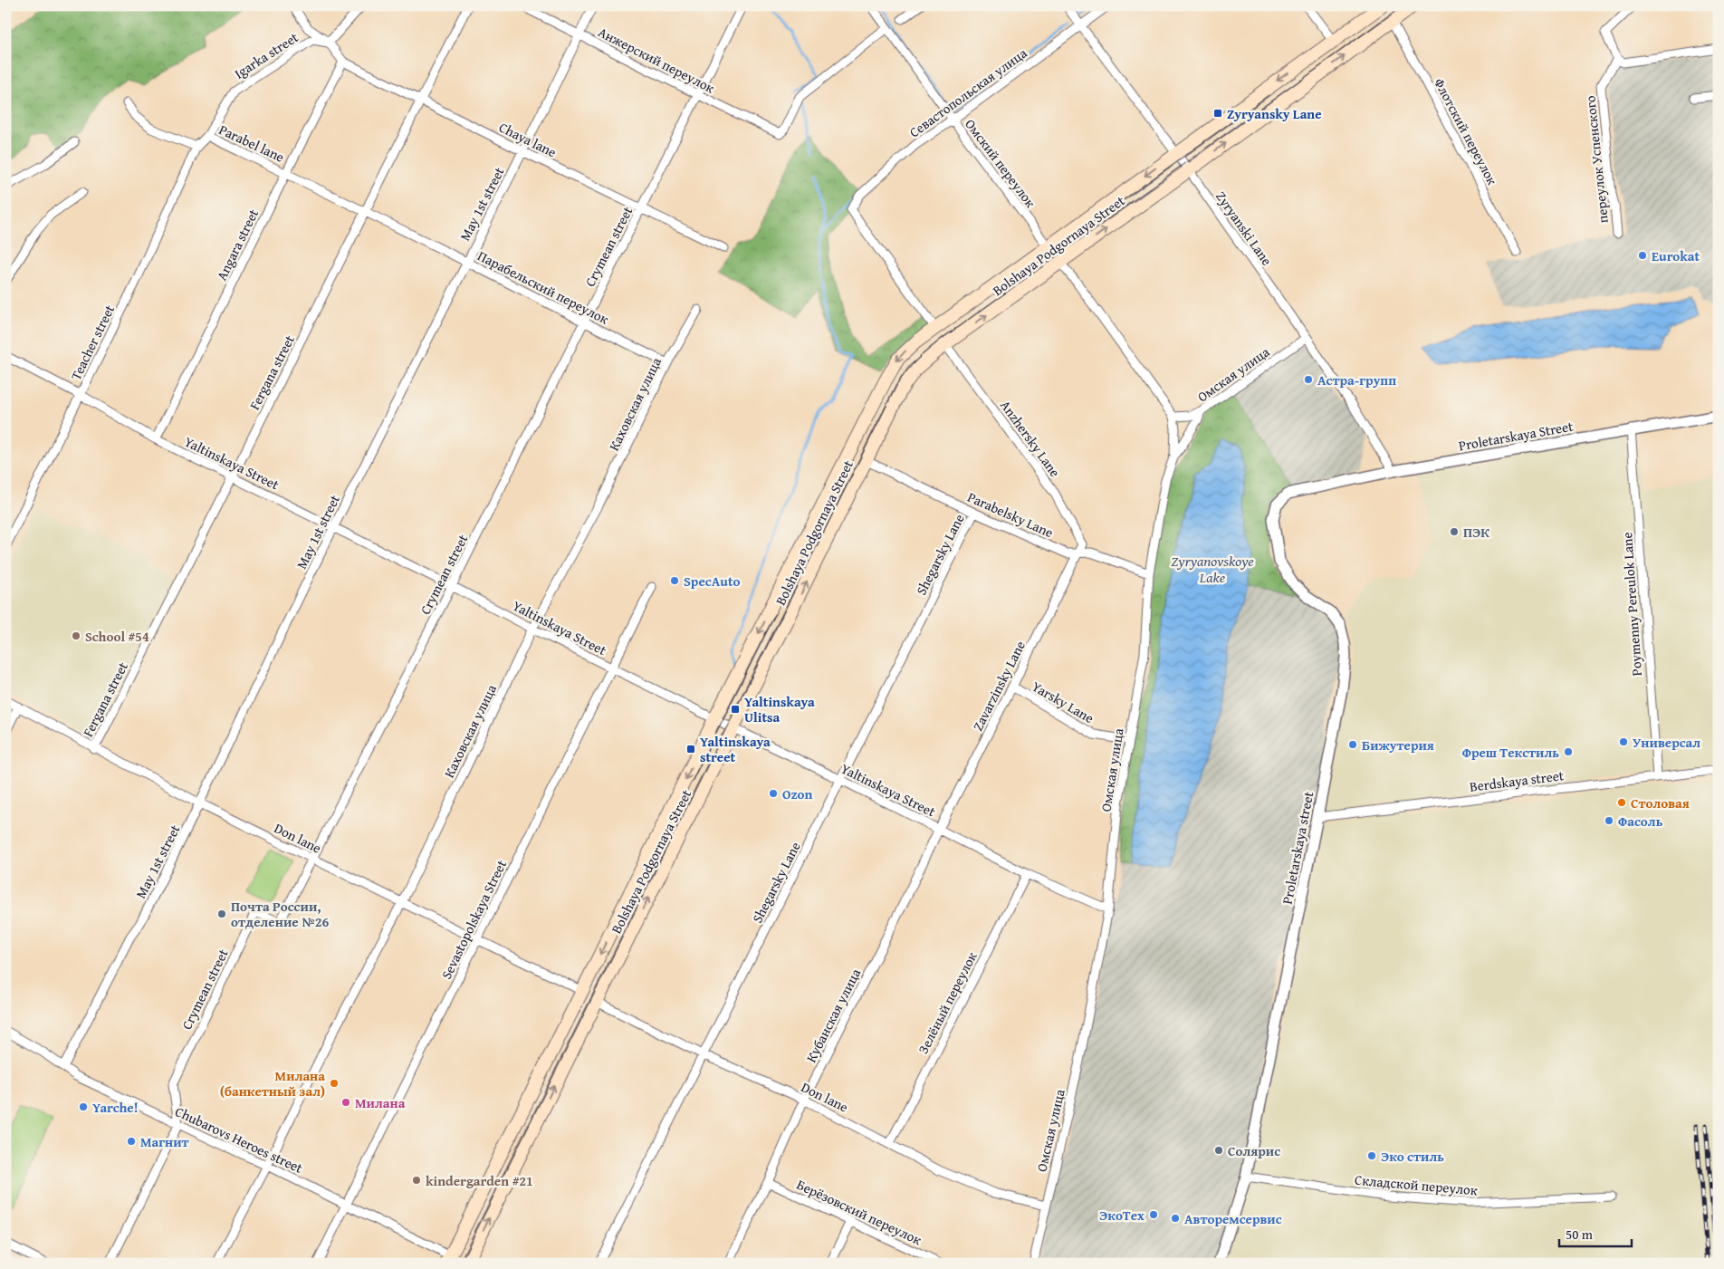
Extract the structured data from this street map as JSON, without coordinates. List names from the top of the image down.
{
  "streets": {
    "main road": ["Bolshaya Podgornaya Street"],
    "street": [
      "Igarka street",
      "Анжерский переулок",
      "Севастопольская улица",
      "Флотский переулок",
      "Chaya lane",
      "Parabel lane",
      "переулок Успенского",
      "Омский переулок",
      "May 1st street",
      "Zyryanski Lane",
      "Angara street",
      "Crymean street",
      "Парабельский переулок",
      "Teacher street",
      "Fergana street",
      "Омская улица",
      "Каховская улица",
      "Proletarskaya Street",
      "Anzhersky Lane",
      "Yaltinskaya Street",
      "Parabelsky Lane",
      "Shegarsky Lane",
      "Poymenny Pereulok Lane",
      "Zavarzinsky Lane",
      "Yarsky Lane",
      "Berdskaya street",
      "Don lane",
      "Proletarskaya street",
      "Sevastopolskaya Street",
      "Зелёный переулок",
      "Кубанская улица",
      "Chubarovs Heroes street",
      "Складской переулок",
      "Берёзовский переулок"
    ]
  },
  "crossings": [
    ["Igarka street", "Chaya lane"],
    ["Igarka street", "Parabel lane"],
    ["Igarka street", "Teacher street"],
    ["Анжерский переулок", "Омский переулок"],
    ["Анжерский переулок", "May 1st street"],
    ["Анжерский переулок", "Crymean street"],
    ["Севастопольская улица", "Омский переулок"],
    ["Севастопольская улица", "Zyryanski Lane"],
    ["Севастопольская улица", "Bolshaya Podgornaya Street"],
    ["Флотский переулок", "Bolshaya Podgornaya Street"],
    ["Chaya lane", "May 1st street"],
    ["Chaya lane", "Angara street"],
    ["Chaya lane", "Crymean street"],
    ["Chaya lane", "Fergana street"],
    ["Parabel lane", "Angara street"],
    ["Parabel lane", "Парабельский переулок"],
    ["Омский переулок", "Bolshaya Podgornaya Street"],
    ["May 1st street", "Парабельский переулок"],
    ["May 1st street", "Yaltinskaya Street"],
    ["May 1st street", "Don lane"],
    ["May 1st street", "Chubarovs Heroes street"],
    ["Zyryanski Lane", "Bolshaya Podgornaya Street"],
    ["Zyryanski Lane", "Омская улица"],
    ["Zyryanski Lane", "Proletarskaya Street"],
    ["Angara street", "Парабельский переулок"],
    ["Angara street", "Yaltinskaya Street"],
    ["Bolshaya Podgornaya Street", "Anzhersky Lane"],
    ["Bolshaya Podgornaya Street", "Yaltinskaya Street"],
    ["Bolshaya Podgornaya Street", "Parabelsky Lane"],
    ["Bolshaya Podgornaya Street", "Don lane"],
    ["Bolshaya Podgornaya Street", "Chubarovs Heroes street"],
    ["Crymean street", "Парабельский переулок"],
    ["Crymean street", "Yaltinskaya Street"],
    ["Crymean street", "Don lane"],
    ["Crymean street", "Chubarovs Heroes street"],
    ["Парабельский переулок", "Fergana street"],
    ["Парабельский переулок", "Каховская улица"],
    ["Teacher street", "Yaltinskaya Street"],
    ["Fergana street", "Yaltinskaya Street"],
    ["Fergana street", "Don lane"],
    ["Омская улица", "Yaltinskaya Street"],
    ["Омская улица", "Parabelsky Lane"],
    ["Омская улица", "Yarsky Lane"],
    ["Омская улица", "Don lane"],
    ["Каховская улица", "Yaltinskaya Street"],
    ["Каховская улица", "Don lane"],
    ["Каховская улица", "Chubarovs Heroes street"],
    ["Proletarskaya Street", "Poymenny Pereulok Lane"],
    ["Proletarskaya Street", "Berdskaya street"],
    ["Proletarskaya Street", "Proletarskaya street"],
    ["Anzhersky Lane", "Parabelsky Lane"],
    ["Anzhersky Lane", "Zavarzinsky Lane"],
    ["Yaltinskaya Street", "Shegarsky Lane"],
    ["Yaltinskaya Street", "Zavarzinsky Lane"],
    ["Yaltinskaya Street", "Sevastopolskaya Street"],
    ["Yaltinskaya Street", "Зелёный переулок"],
    ["Yaltinskaya Street", "Кубанская улица"],
    ["Parabelsky Lane", "Shegarsky Lane"],
    ["Parabelsky Lane", "Zavarzinsky Lane"],
    ["Shegarsky Lane", "Don lane"],
    ["Poymenny Pereulok Lane", "Berdskaya street"],
    ["Zavarzinsky Lane", "Yarsky Lane"],
    ["Zavarzinsky Lane", "Кубанская улица"],
    ["Berdskaya street", "Proletarskaya street"],
    ["Don lane", "Sevastopolskaya Street"],
    ["Don lane", "Зелёный переулок"],
    ["Don lane", "Кубанская улица"],
    ["Proletarskaya street", "Складской переулок"],
    ["Sevastopolskaya Street", "Chubarovs Heroes street"],
    ["Кубанская улица", "Берёзовский переулок"]
  ],
  "water": ["Zyryanovskoye Lake"],
  "places": {
    "transit": ["Zyryansky Lane", "Yaltinskaya Ulitsa", "Yaltinskaya street"],
    "other": [
      "Eurokat",
      "Астра-групп",
      "ПЭК",
      "SpecAuto",
      "School #54",
      "Универсал",
      "Бижутерия",
      "Фреш Текстиль",
      "Ozon",
      "Столовая",
      "Фасоль",
      "Почта России, отделение №26",
      "Милана (банкетный зал)",
      "Милана",
      "Yarche!",
      "Магнит",
      "Солярис",
      "Эко стиль",
      "kindergarden #21",
      "ЭкоТех",
      "Авторемсервис"
    ]
  },
  "scale_bar": "50 m"
}
